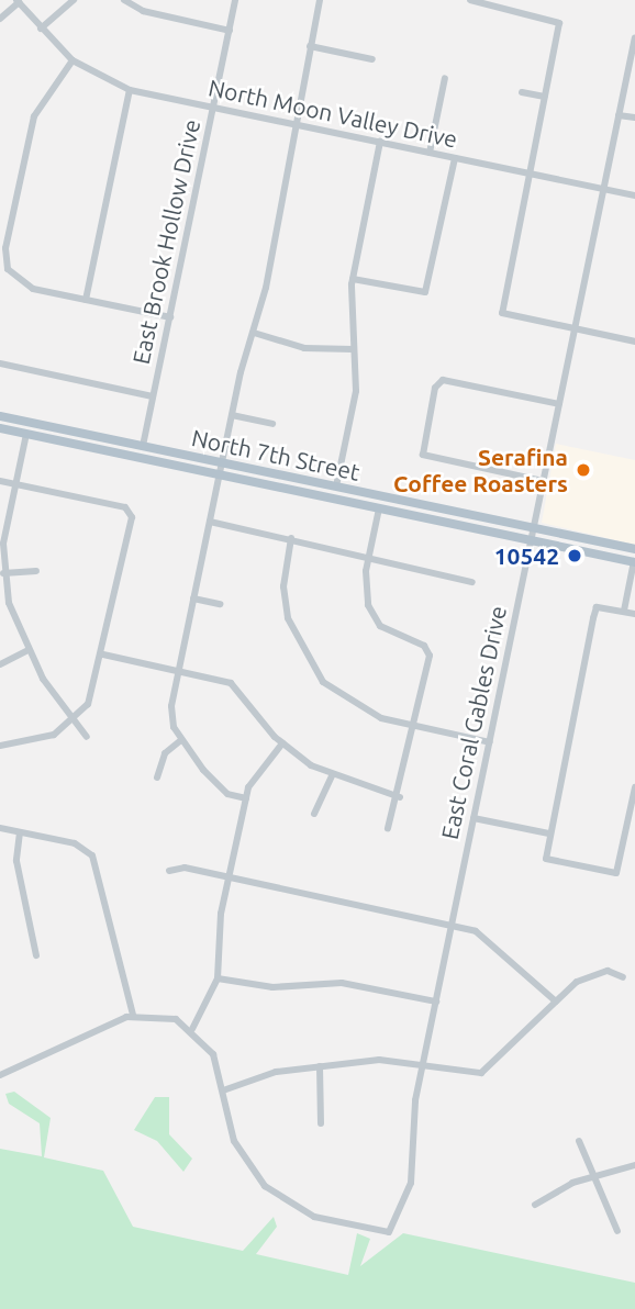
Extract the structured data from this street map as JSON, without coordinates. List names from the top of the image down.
{
  "streets": {
    "main road": ["North 7th Street"],
    "street": ["North Moon Valley Drive", "East Brook Hollow Drive", "East Coral Gables Drive"]
  },
  "crossings": [
    ["North Moon Valley Drive", "East Brook Hollow Drive"],
    ["North Moon Valley Drive", "East Coral Gables Drive"],
    ["East Brook Hollow Drive", "North 7th Street"],
    ["North 7th Street", "East Coral Gables Drive"]
  ],
  "places": ["Serafina Coffee Roasters", "10542"]
}
